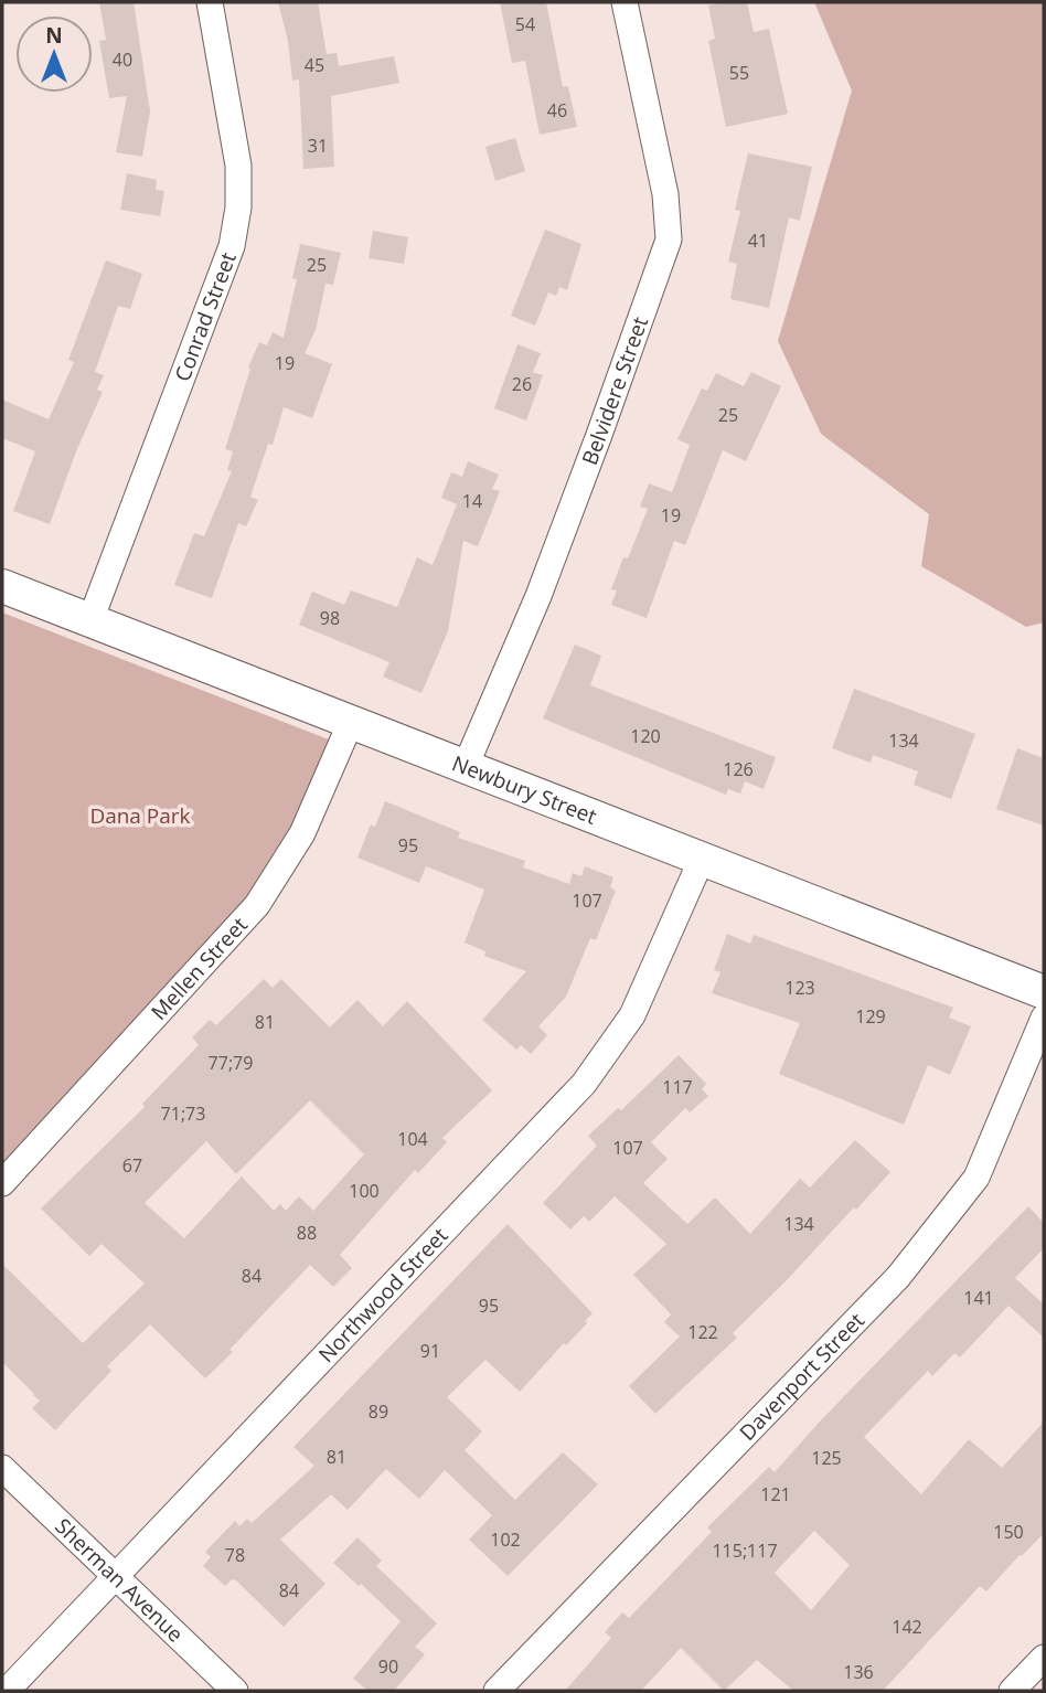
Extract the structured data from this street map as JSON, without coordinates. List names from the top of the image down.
{
  "streets": {
    "street": [
      "Conrad Street",
      "Belvidere Street",
      "Newbury Street",
      "Mellen Street",
      "Northwood Street",
      "Davenport Street",
      "Sherman Avenue"
    ]
  },
  "crossings": [
    ["Conrad Street", "Newbury Street"],
    ["Belvidere Street", "Newbury Street"],
    ["Newbury Street", "Mellen Street"],
    ["Newbury Street", "Northwood Street"],
    ["Northwood Street", "Sherman Avenue"]
  ],
  "parks": ["Dana Park"],
  "house_numbers": [
    "54",
    "40",
    "45",
    "55",
    "46",
    "31",
    "41",
    "25",
    "19",
    "26",
    "25",
    "14",
    "19",
    "98",
    "120",
    "134",
    "126",
    "95",
    "107",
    "123",
    "129",
    "81",
    "77;79",
    "117",
    "71;73",
    "104",
    "107",
    "67",
    "100",
    "134",
    "88",
    "84",
    "141",
    "95",
    "122",
    "91",
    "89",
    "81",
    "125",
    "121",
    "150",
    "102",
    "115;117",
    "78",
    "84",
    "142",
    "90",
    "136"
  ],
  "north": "top"
}
